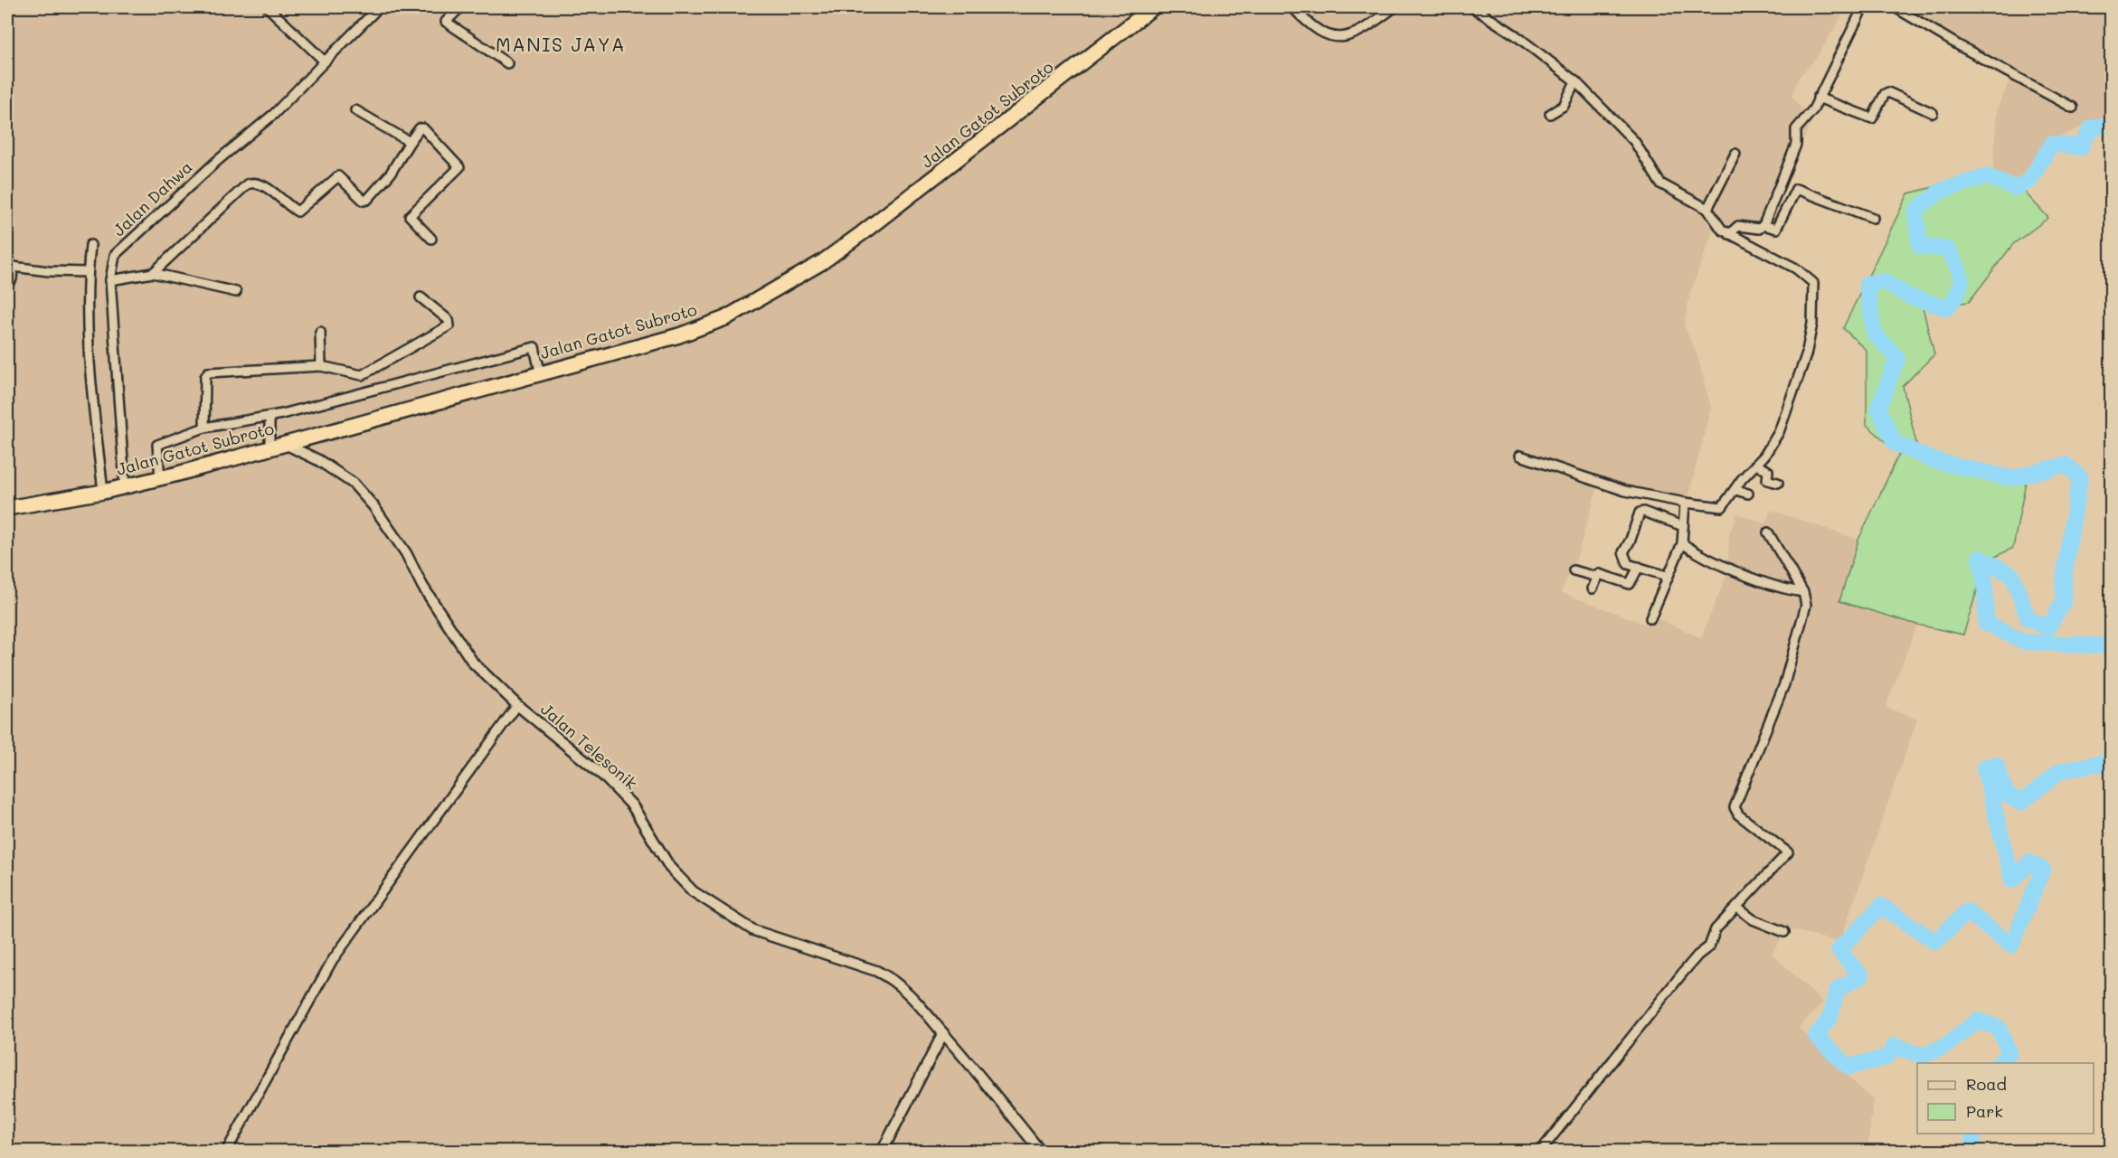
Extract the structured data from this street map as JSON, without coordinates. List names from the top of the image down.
{
  "streets": {
    "highway": ["Jalan Gatot Subroto"],
    "street": ["Jalan Dahwa", "Jalan Telesonik"]
  },
  "crossings": [
    ["Jalan Gatot Subroto", "Jalan Dahwa"],
    ["Jalan Gatot Subroto", "Jalan Telesonik"]
  ],
  "districts": ["MANIS JAYA"],
  "legend": ["Road", "Park"]
}
